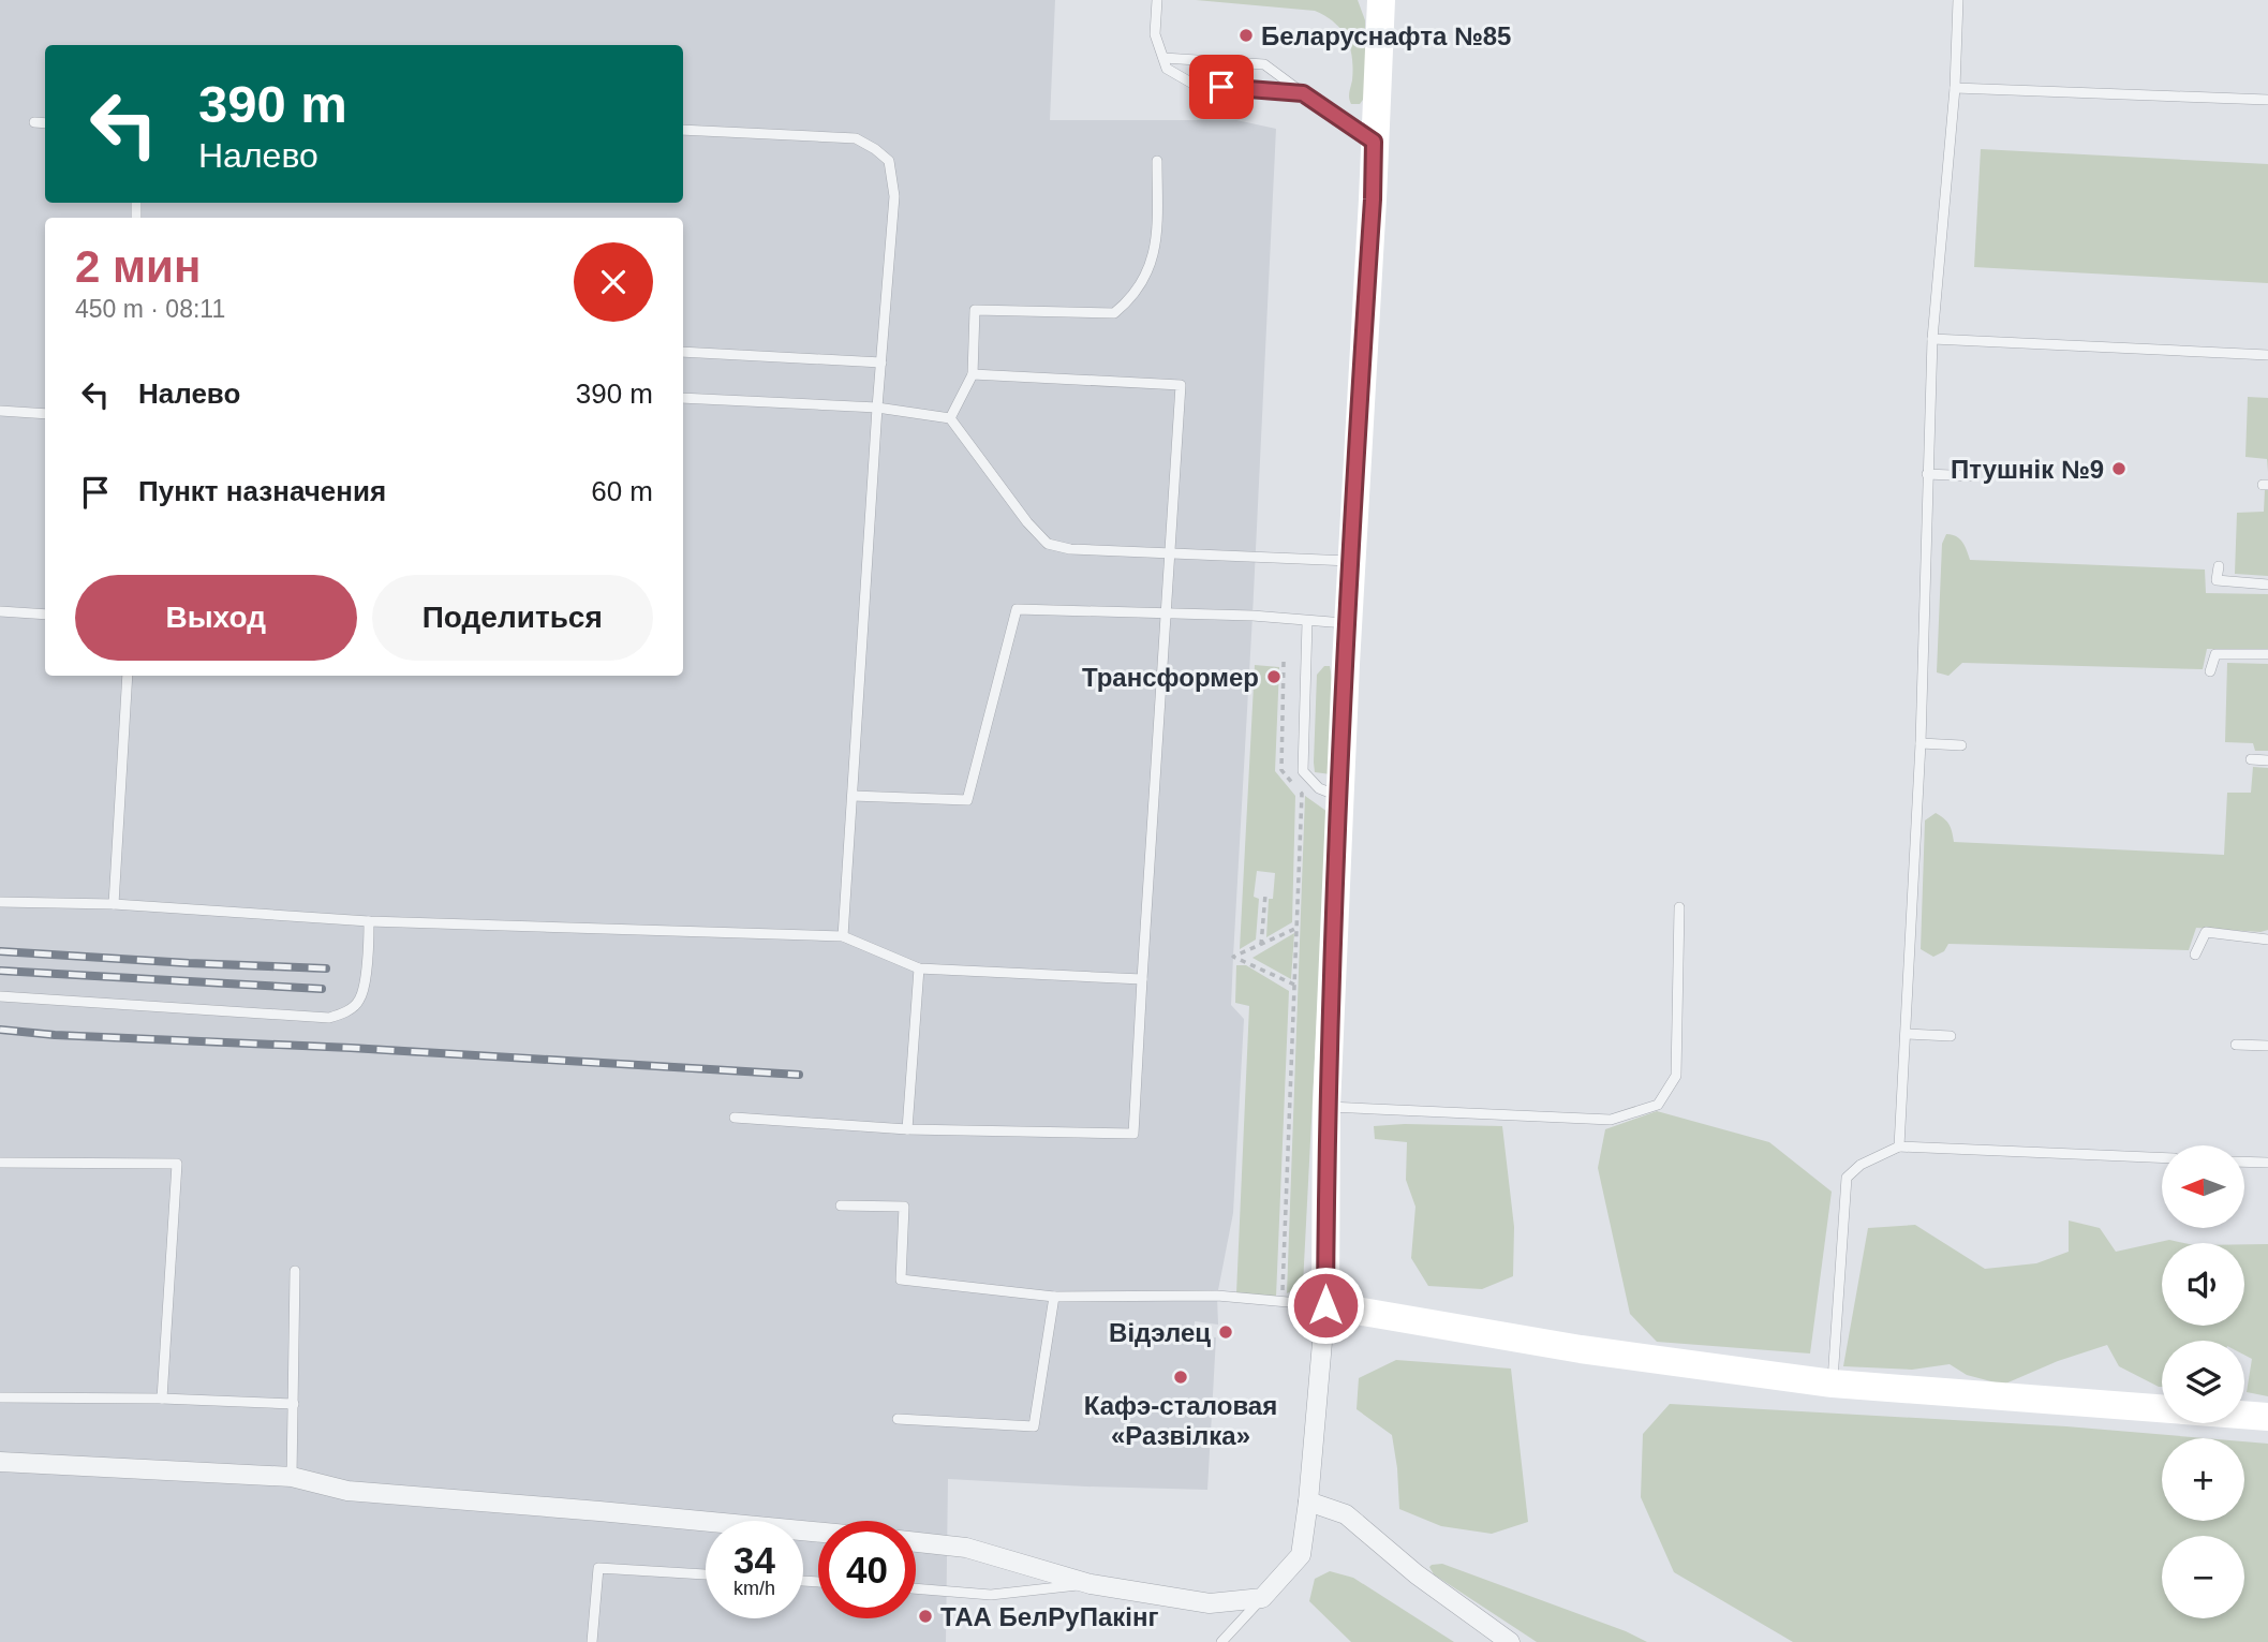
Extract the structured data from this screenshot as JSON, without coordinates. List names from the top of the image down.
{
  "places": [
    "Беларуснафта №85",
    "Птушнік №9",
    "Трансформер",
    "Відэлец",
    "Кафэ-сталовая «Развілка»",
    "ТАА БелРуПакінг"
  ],
  "north": "left",
  "page": {
    "turn": ["390 m", "Налево"],
    "heading": ["2 мин", "450 m · 08:11"],
    "list": [
      {
        "name": "Налево",
        "value": "390 m"
      },
      {
        "name": "Пункт назначения",
        "value": "60 m"
      }
    ],
    "buttons": ["Выход", "Поделиться"],
    "map_buttons": ["+", "−"],
    "speed": "34 km/h",
    "limit": "40"
  }
}
